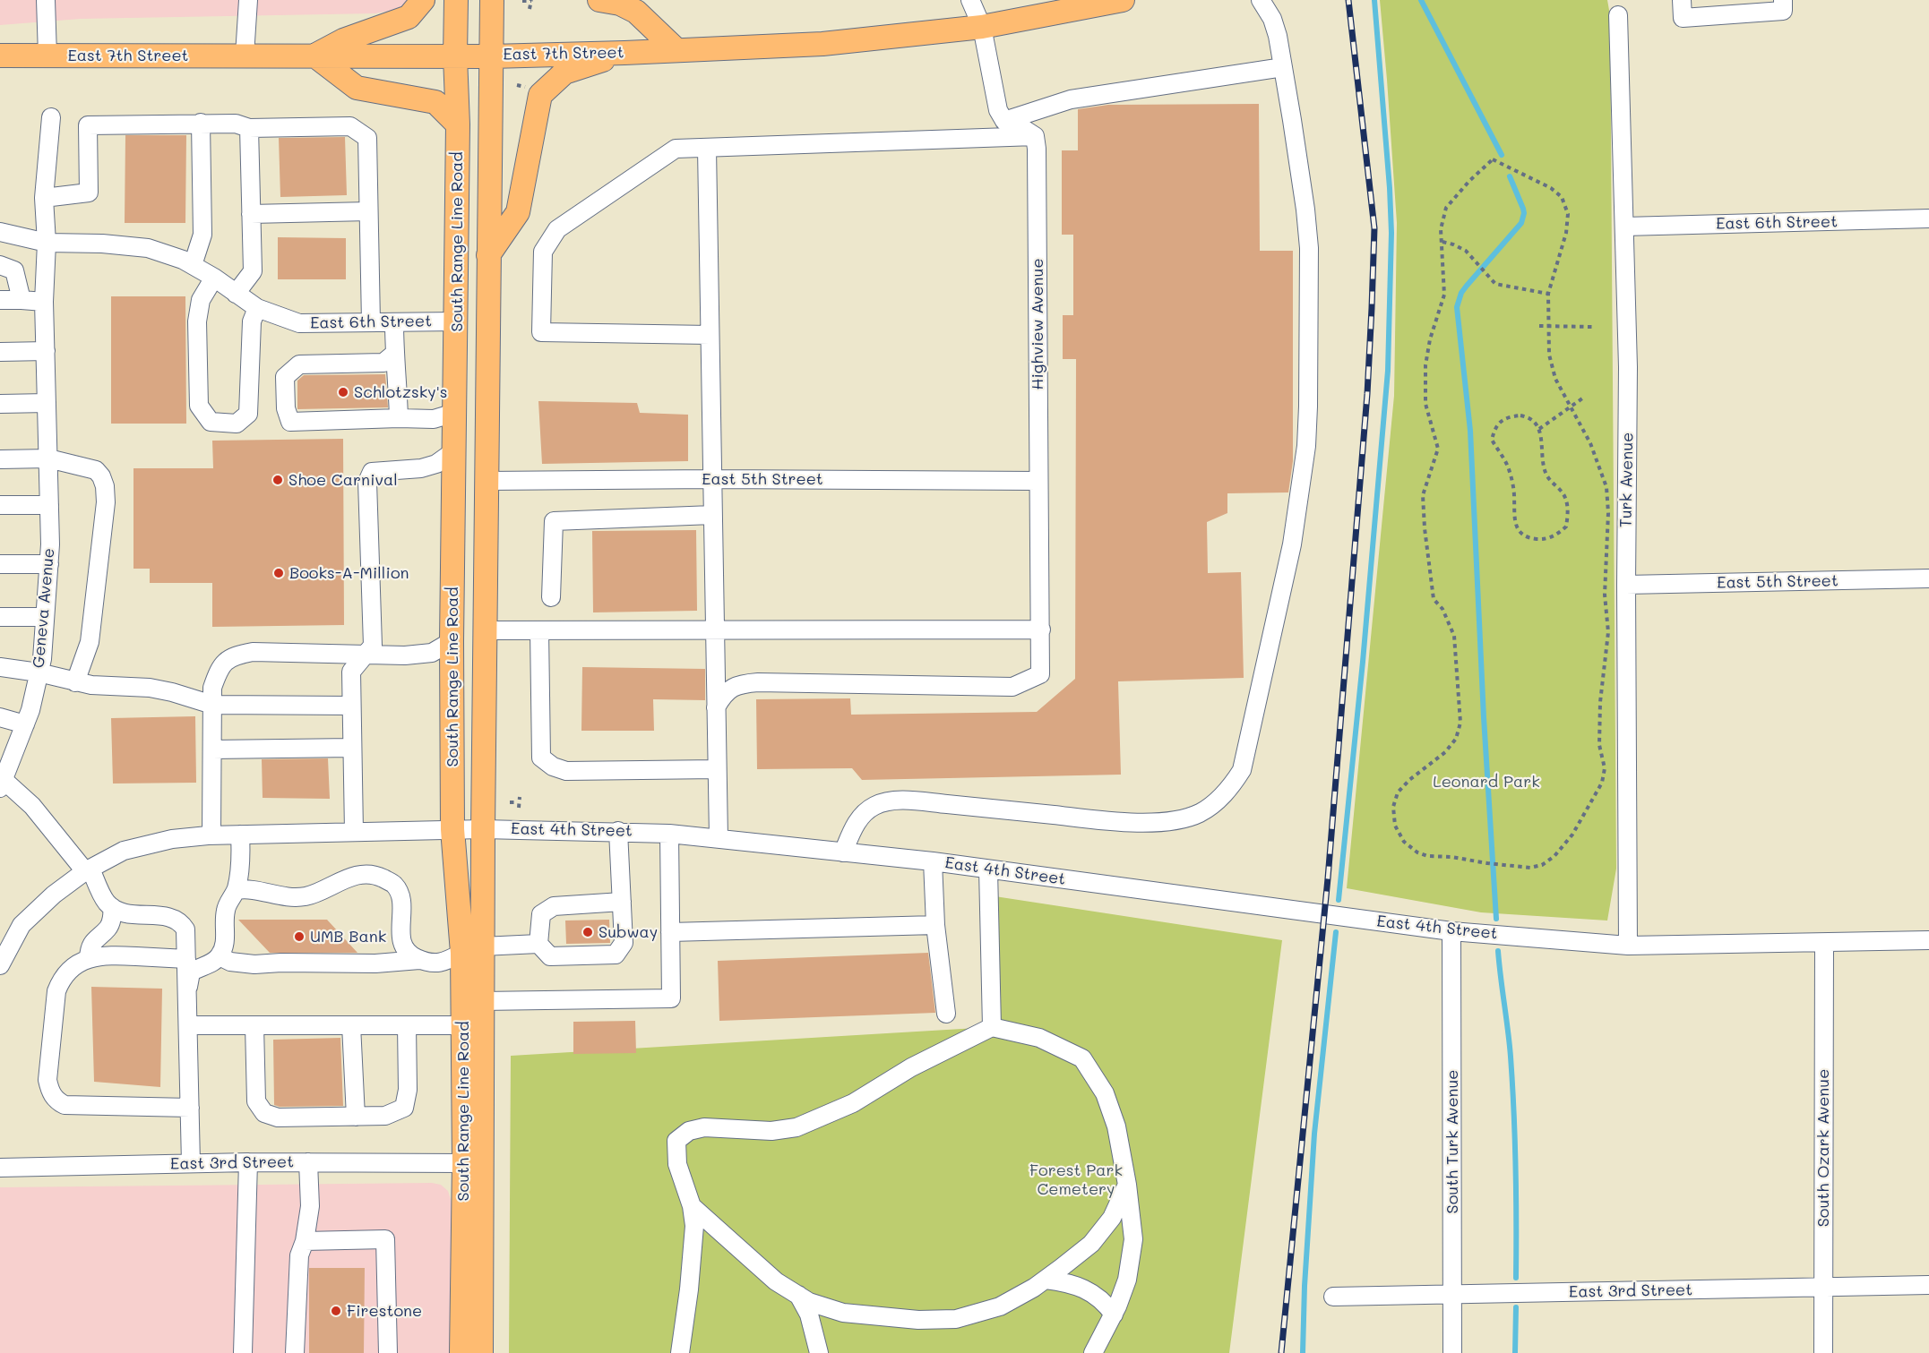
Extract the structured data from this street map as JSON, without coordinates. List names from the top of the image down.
{
  "streets": {
    "main road": ["East 7th Street", "South Range Line Road"],
    "street": [
      "East 6th Street",
      "Highview Avenue",
      "East 5th Street",
      "Turk Avenue",
      "Geneva Avenue",
      "East 4th Street",
      "South Turk Avenue",
      "South Ozark Avenue",
      "East 3rd Street"
    ]
  },
  "crossings": [
    ["East 7th Street", "South Range Line Road"],
    ["East 6th Street", "South Range Line Road"],
    ["East 6th Street", "Turk Avenue"],
    ["East 6th Street", "Geneva Avenue"],
    ["South Range Line Road", "East 5th Street"],
    ["South Range Line Road", "East 4th Street"],
    ["South Range Line Road", "East 3rd Street"],
    ["Highview Avenue", "East 5th Street"],
    ["East 5th Street", "Turk Avenue"],
    ["Turk Avenue", "East 4th Street"],
    ["Geneva Avenue", "East 4th Street"],
    ["East 4th Street", "South Turk Avenue"],
    ["East 4th Street", "South Ozark Avenue"],
    ["South Turk Avenue", "East 3rd Street"],
    ["South Ozark Avenue", "East 3rd Street"]
  ],
  "parks": ["Leonard Park", "Forest Park Cemetery"],
  "places": [
    "Schlotzsky's",
    "Shoe Carnival",
    "Books-A-Million",
    "Subway",
    "UMB Bank",
    "Firestone"
  ]
}
